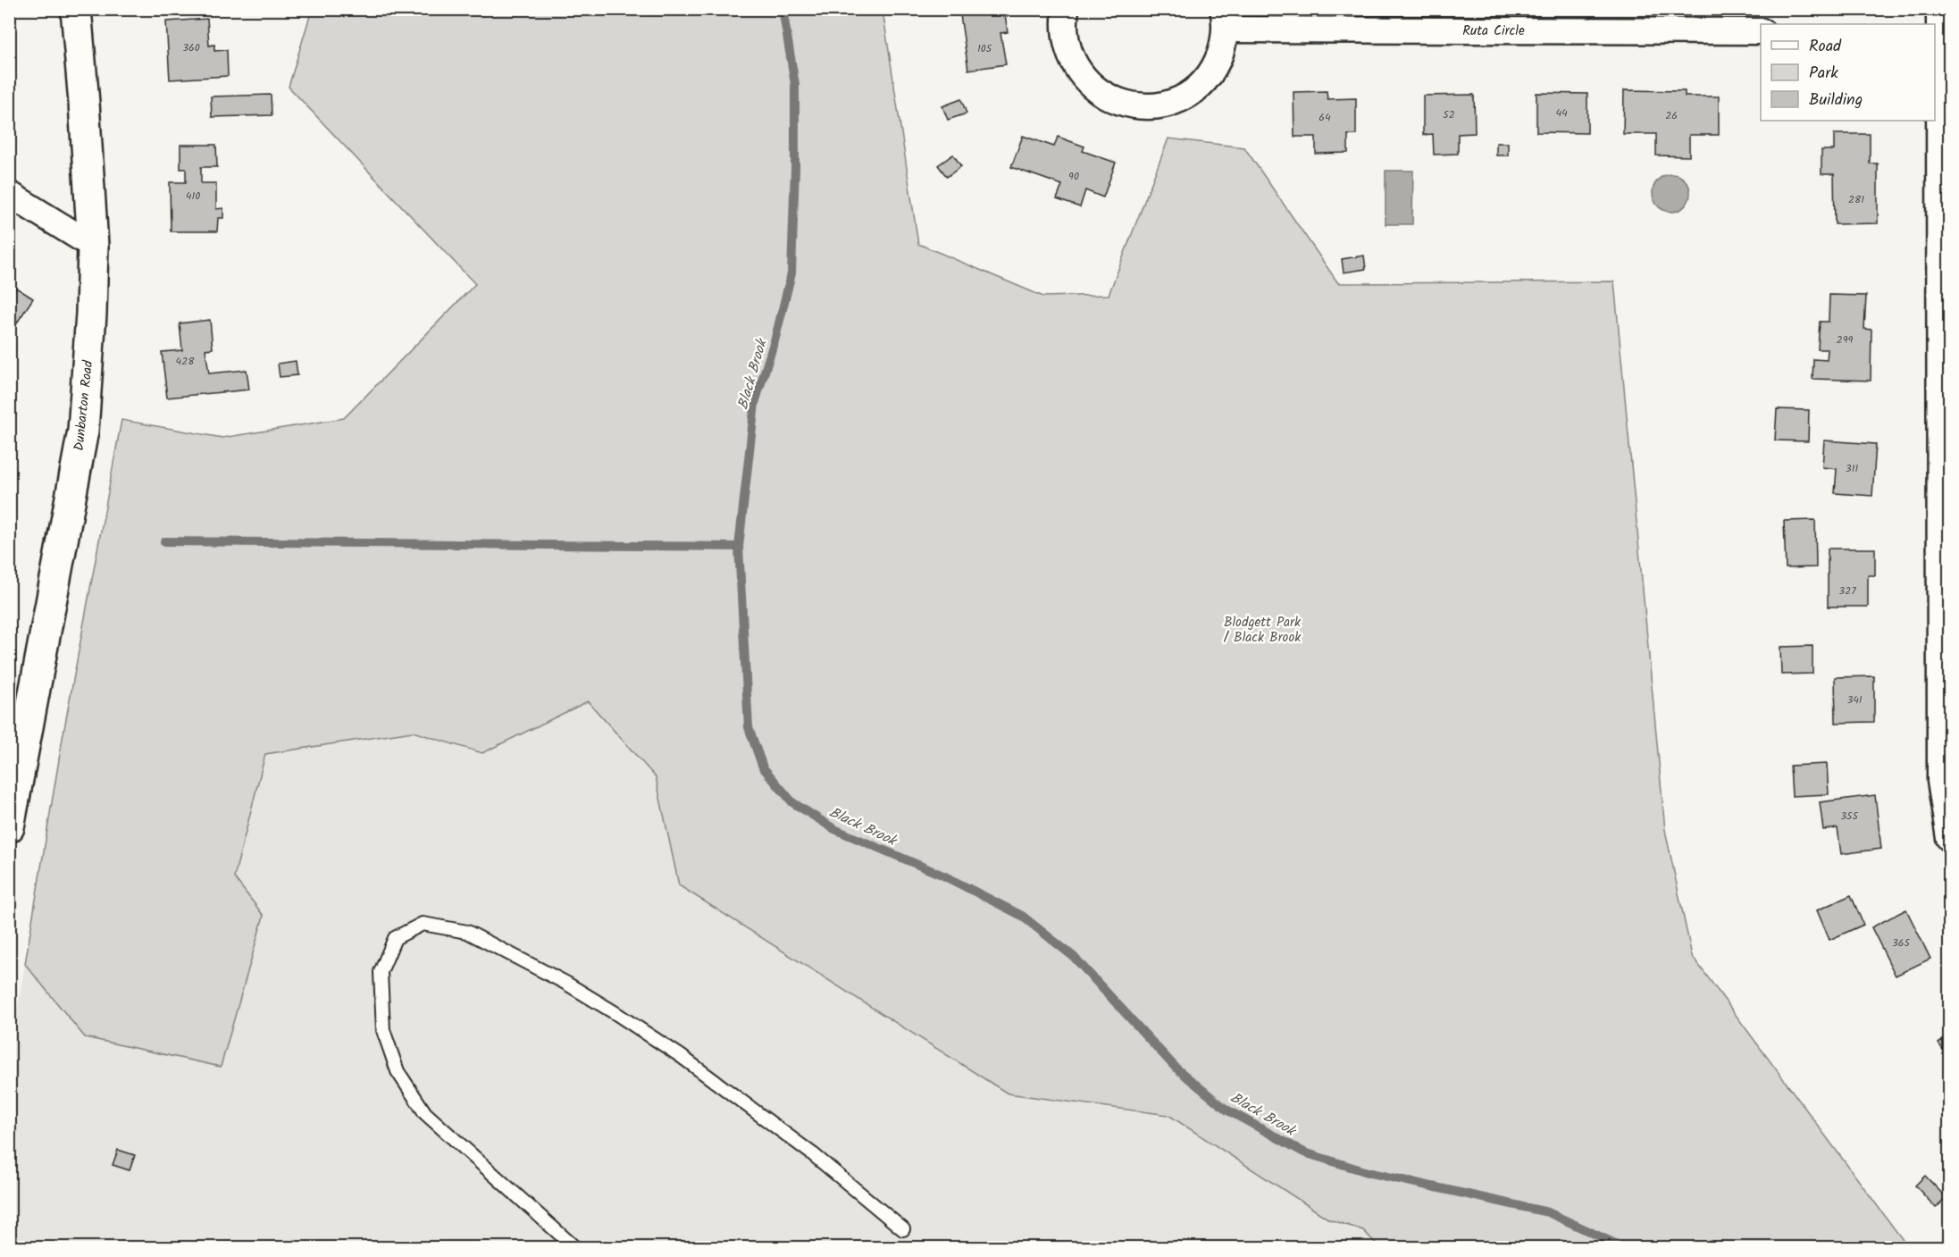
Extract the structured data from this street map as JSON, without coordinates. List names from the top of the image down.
{
  "streets": {
    "street": ["Ruta Circle", "Dunbarton Road"]
  },
  "water": ["Black Brook"],
  "parks": ["Blodgett Park / Black Brook"],
  "house_numbers": [
    "360",
    "105",
    "44",
    "52",
    "26",
    "64",
    "90",
    "410",
    "281",
    "299",
    "428",
    "311",
    "327",
    "341",
    "355",
    "365"
  ],
  "legend": ["Road", "Park", "Building"]
}
